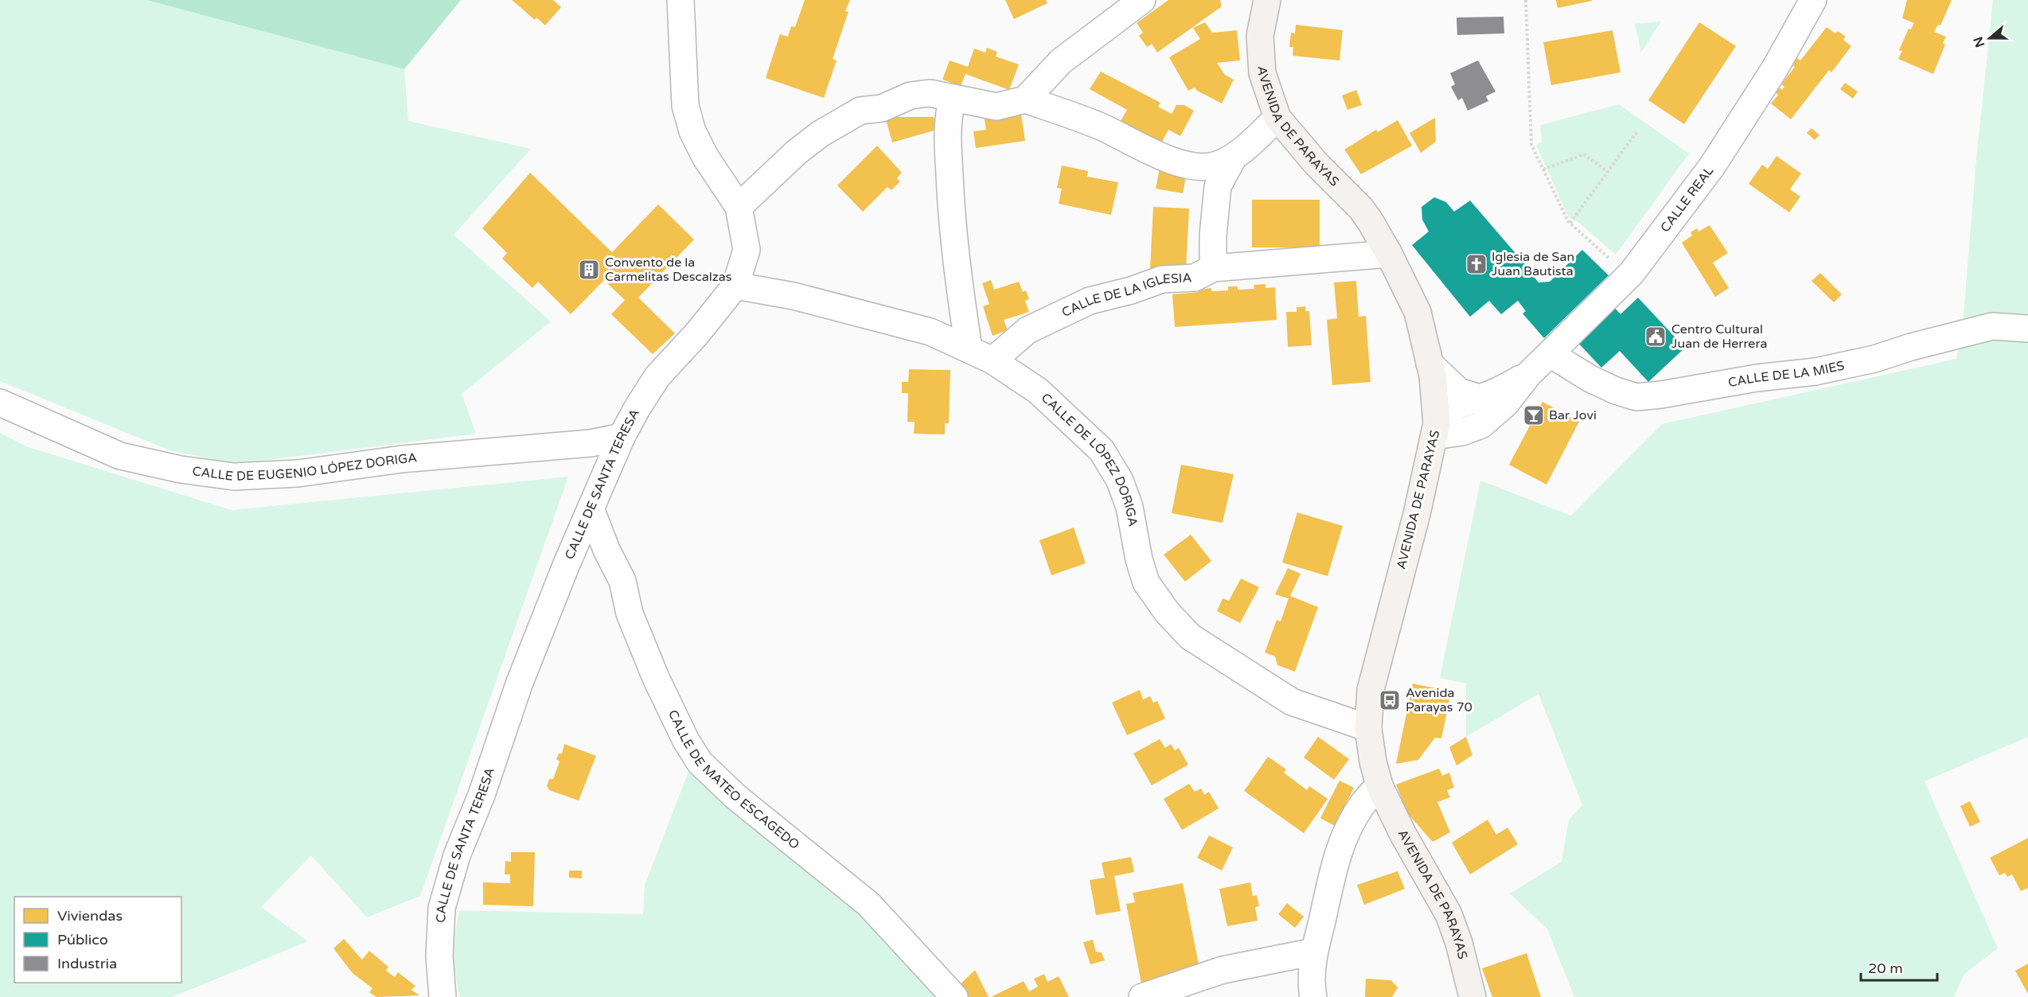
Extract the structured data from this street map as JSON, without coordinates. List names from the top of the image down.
{
  "streets": {
    "street": [
      "AVENIDA DE PARAYAS",
      "CALLE REAL",
      "CALLE DE LA IGLESIA",
      "CALLE DE LA MIES",
      "CALLE DE LÓPEZ DORIGA",
      "CALLE DE EUGENIO LÓPEZ DORIGA",
      "CALLE DE SANTA TERESA",
      "CALLE DE MATEO ESCAGEDO"
    ]
  },
  "crossings": [
    ["AVENIDA DE PARAYAS", "CALLE REAL"],
    ["AVENIDA DE PARAYAS", "CALLE DE LA IGLESIA"],
    ["AVENIDA DE PARAYAS", "CALLE DE LÓPEZ DORIGA"],
    ["CALLE REAL", "CALLE DE LA MIES"],
    ["CALLE DE LA IGLESIA", "CALLE DE LÓPEZ DORIGA"],
    ["CALLE DE LÓPEZ DORIGA", "CALLE DE SANTA TERESA"],
    ["CALLE DE EUGENIO LÓPEZ DORIGA", "CALLE DE SANTA TERESA"],
    ["CALLE DE SANTA TERESA", "CALLE DE MATEO ESCAGEDO"]
  ],
  "places": {
    "church": ["Iglesia de San Juan Bautista"],
    "building": ["Convento de la Carmelitas Descalzas"],
    "public building": ["Centro Cultural Juan de Herrera"],
    "bar": ["Bar Jovi"],
    "bus stop": ["Avenida Parayas 70"]
  },
  "legend": ["Viviendas", "Público", "Industria"],
  "scale_bar": "20 m",
  "north": "left"
}
